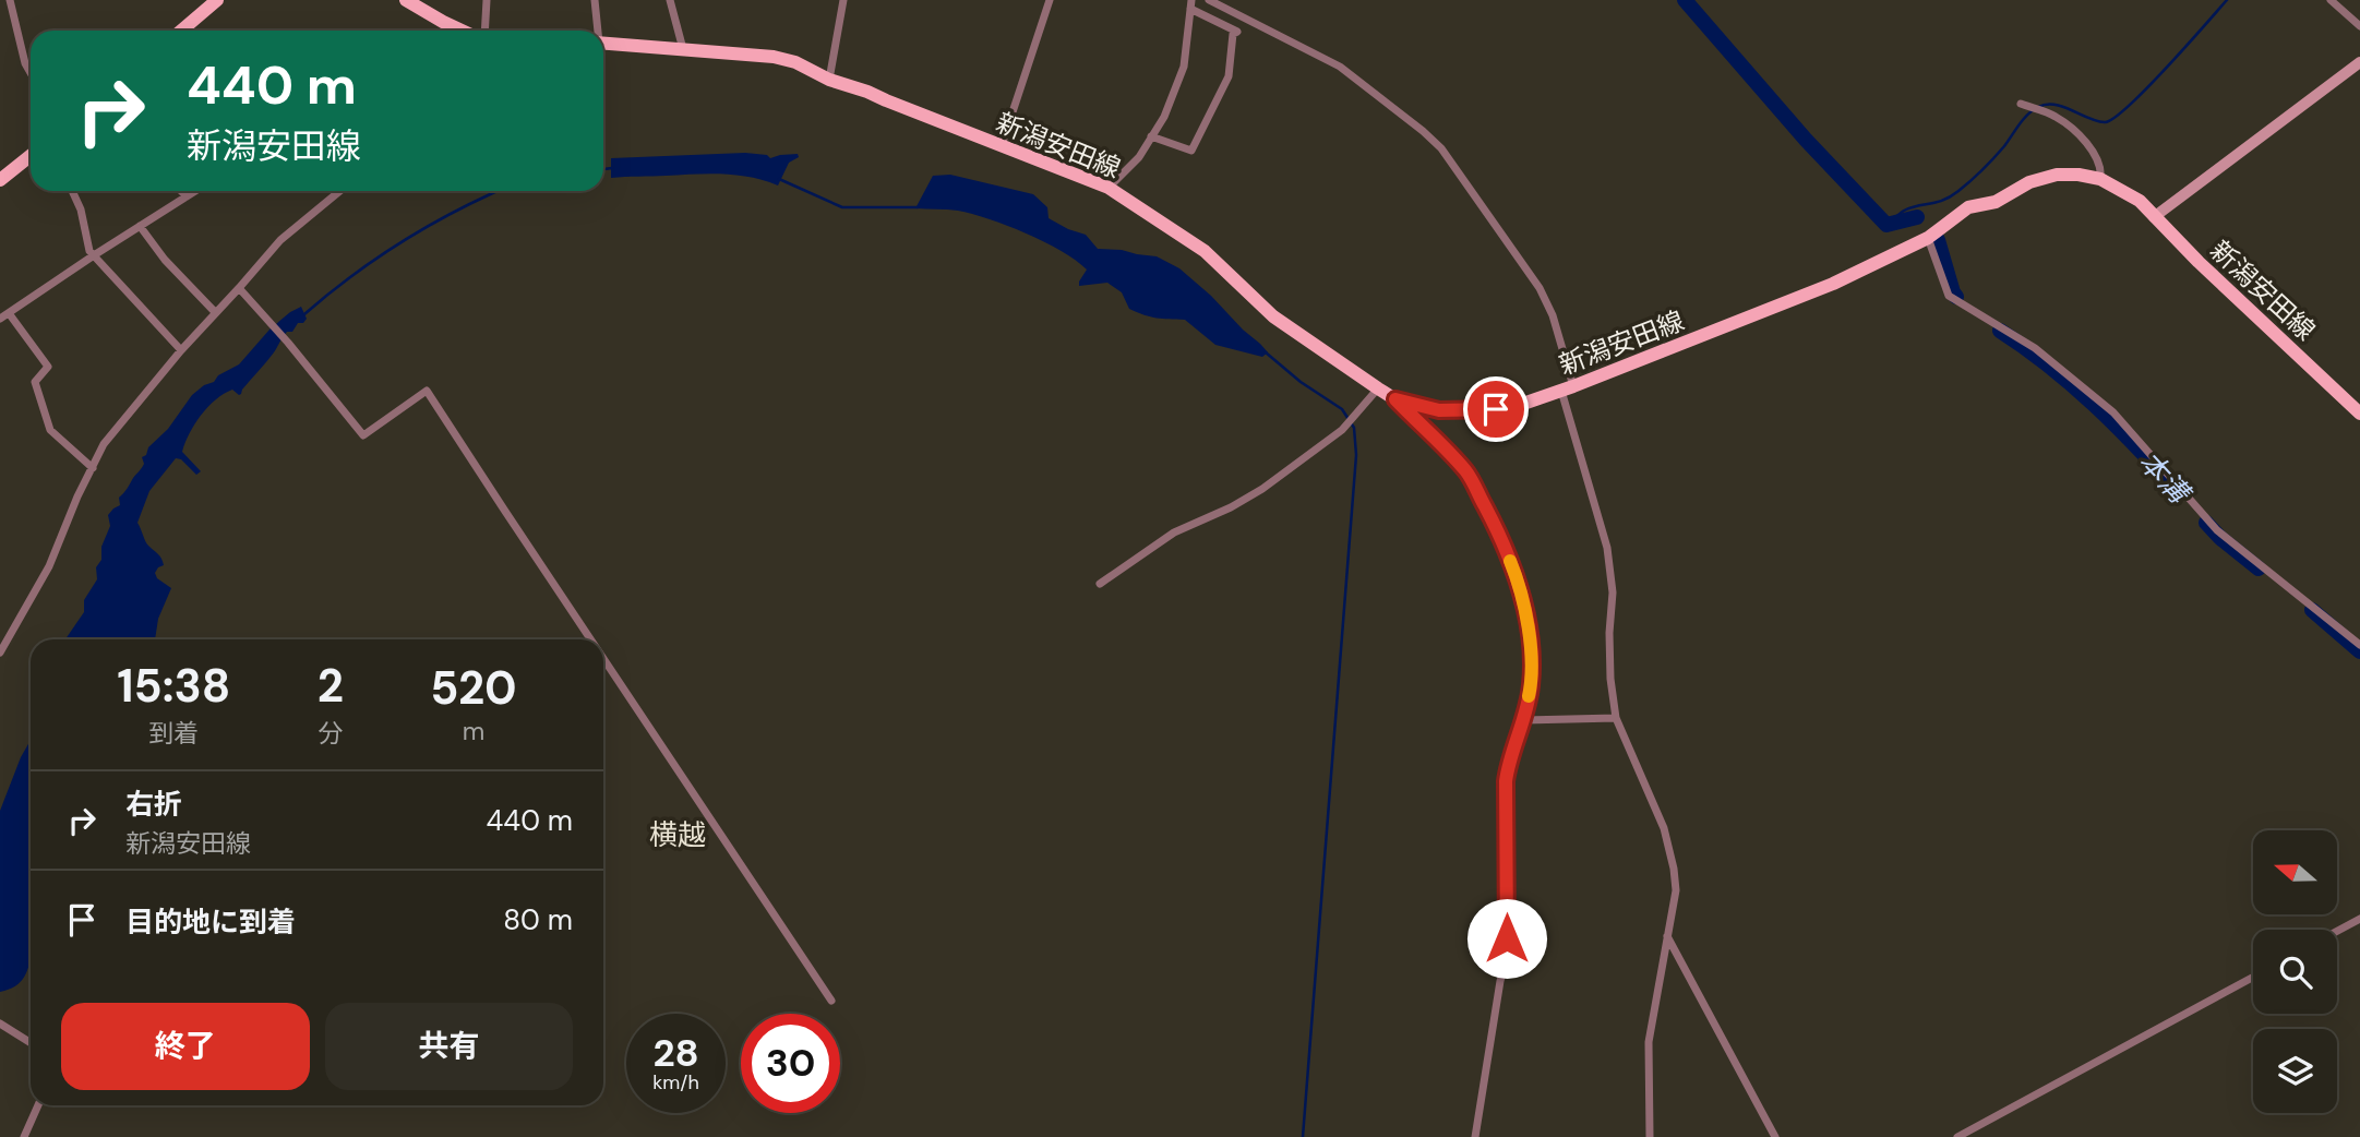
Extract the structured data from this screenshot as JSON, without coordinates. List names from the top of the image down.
{
  "streets": {
    "main road": ["新潟安田線"]
  },
  "districts": ["横越"],
  "water": ["本溝"],
  "north": "left",
  "page": {
    "turn": ["440 m", "新潟安田線"],
    "eta": [
      "15:38",
      "到着",
      "2",
      "分",
      "520",
      "m"
    ],
    "list": [
      {
        "name": "右折",
        "note": "新潟安田線",
        "value": "440 m"
      },
      {
        "name": "目的地に到着",
        "value": "80 m"
      }
    ],
    "buttons": ["終了", "共有"],
    "speed": "28 km/h",
    "limit": "30"
  }
}
